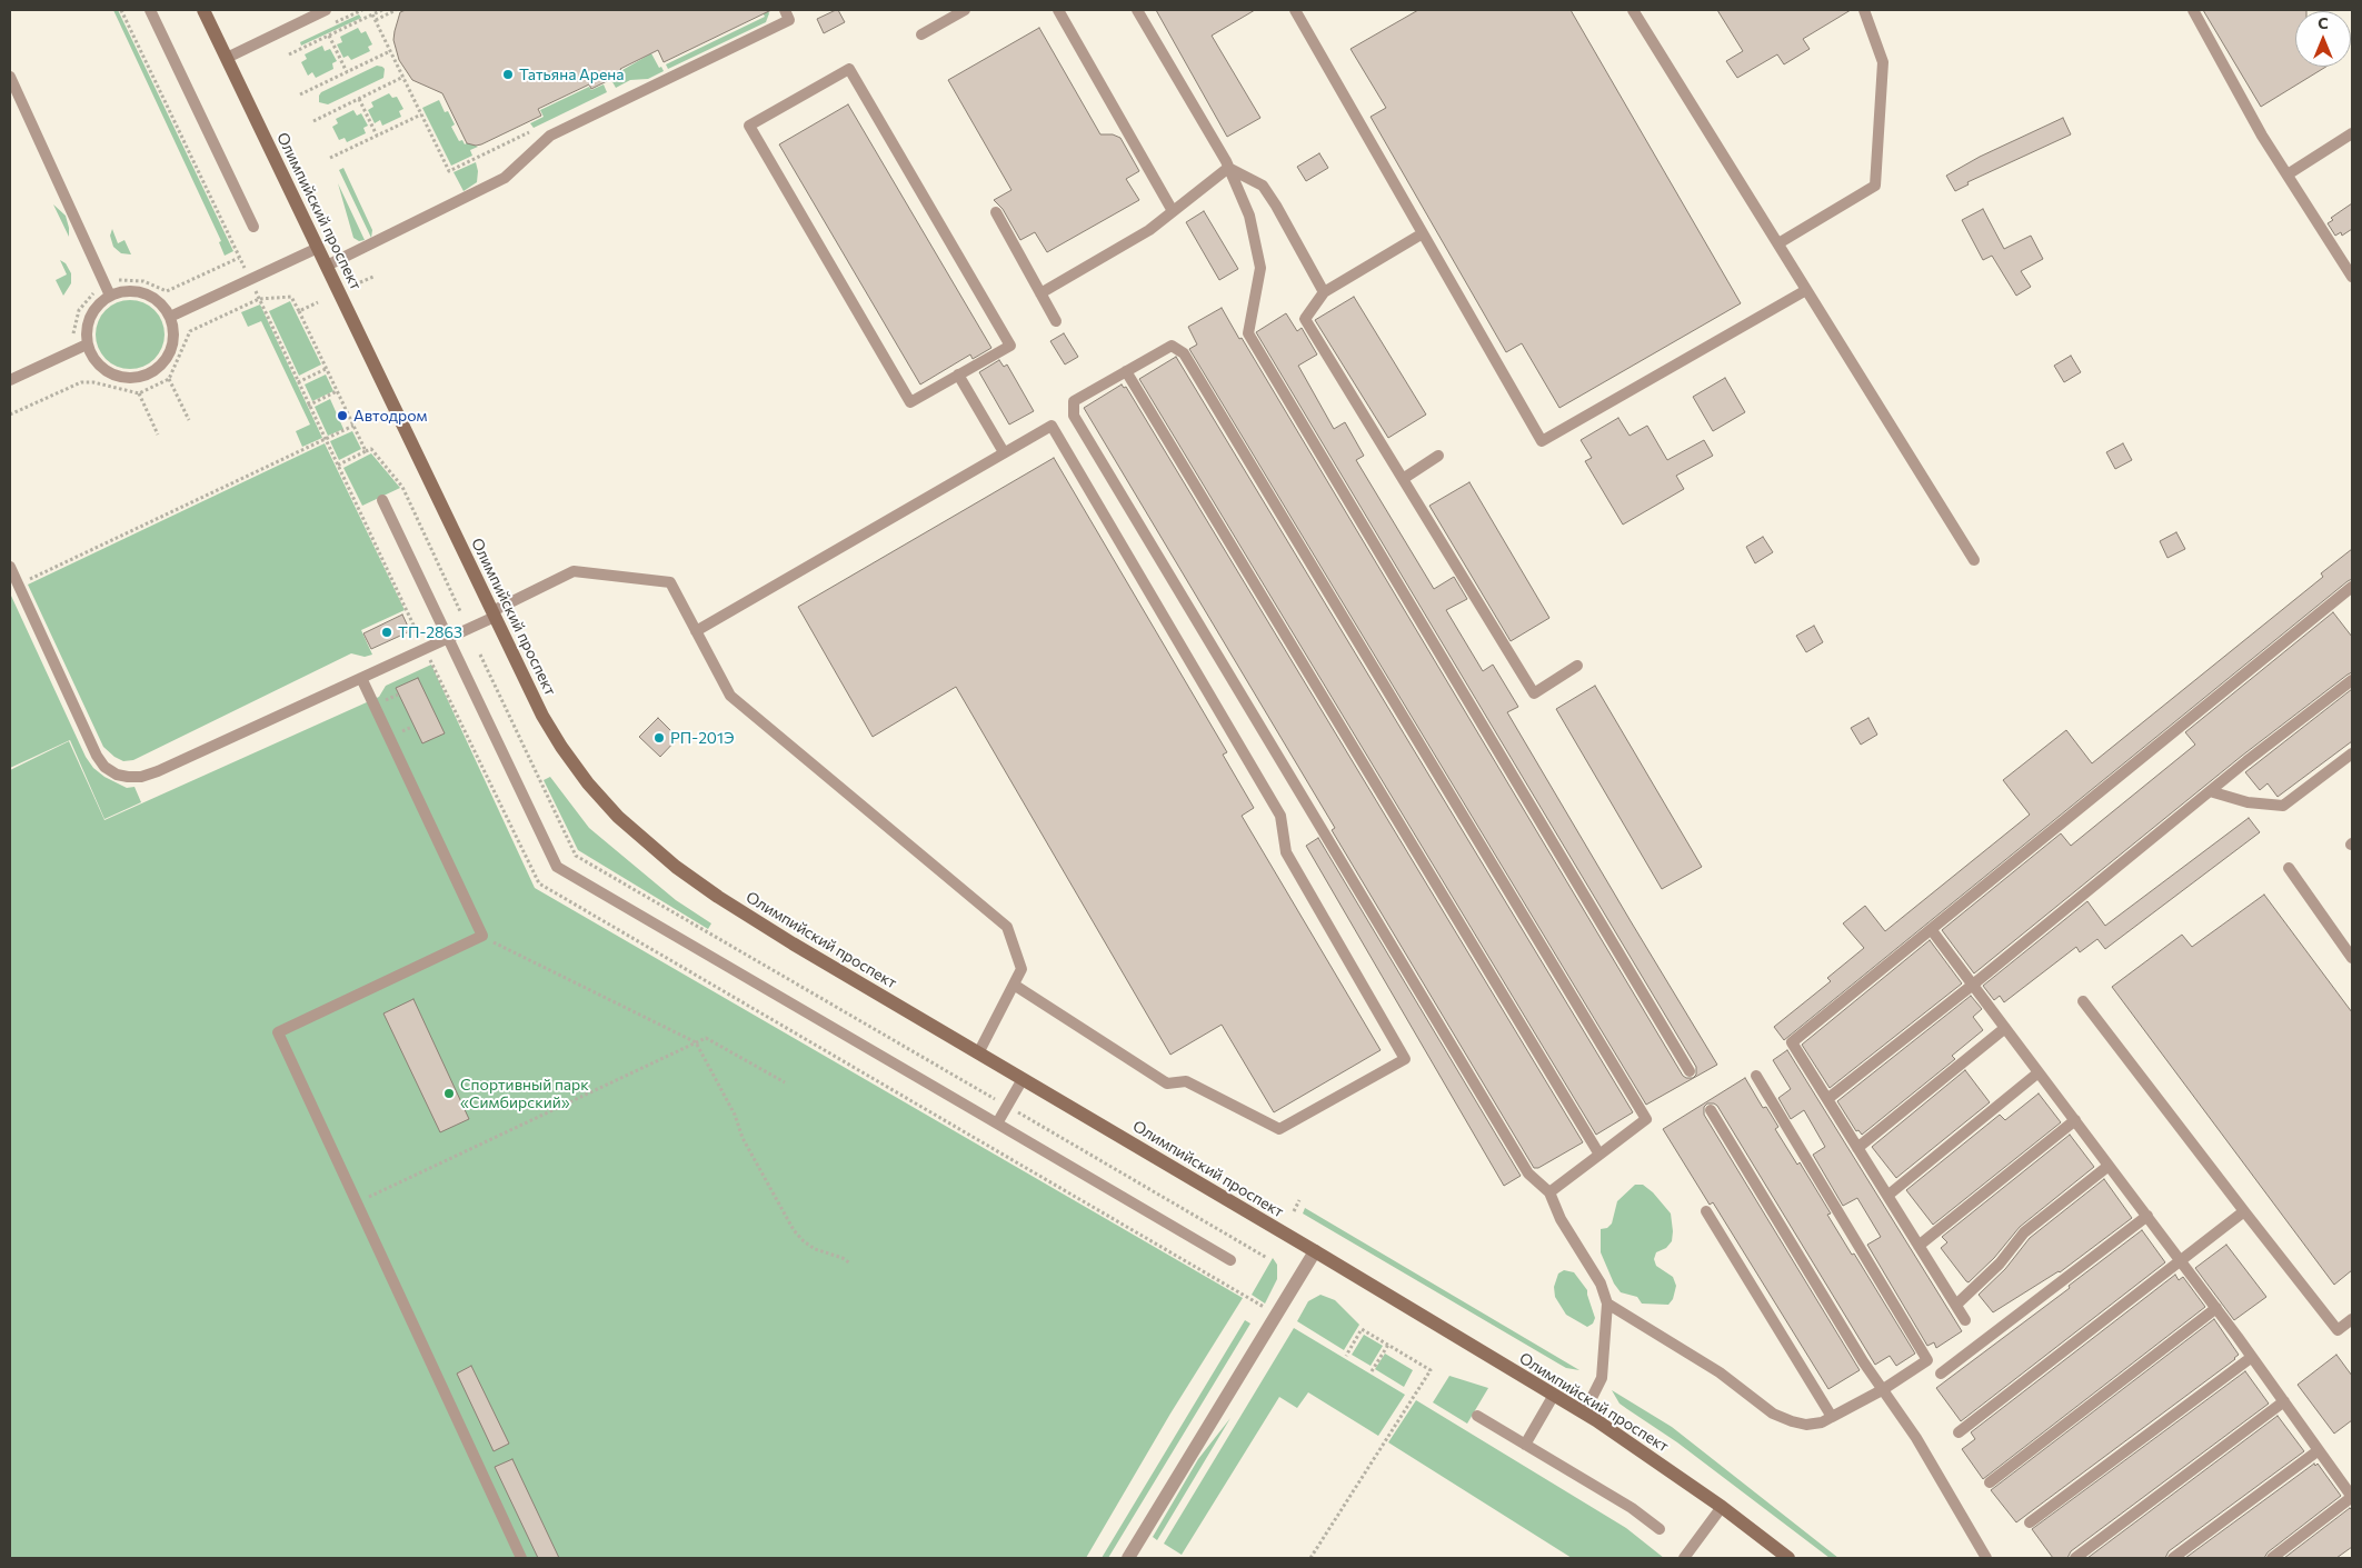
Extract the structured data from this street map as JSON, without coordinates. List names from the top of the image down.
{
  "streets": {
    "street": ["Олимпийский проспект"]
  },
  "places": [
    "Татьяна Арена",
    "Автодром",
    "ТП-2863",
    "РП-201Э",
    "Спортивный парк «Симбирский»"
  ],
  "north": "top"
}
